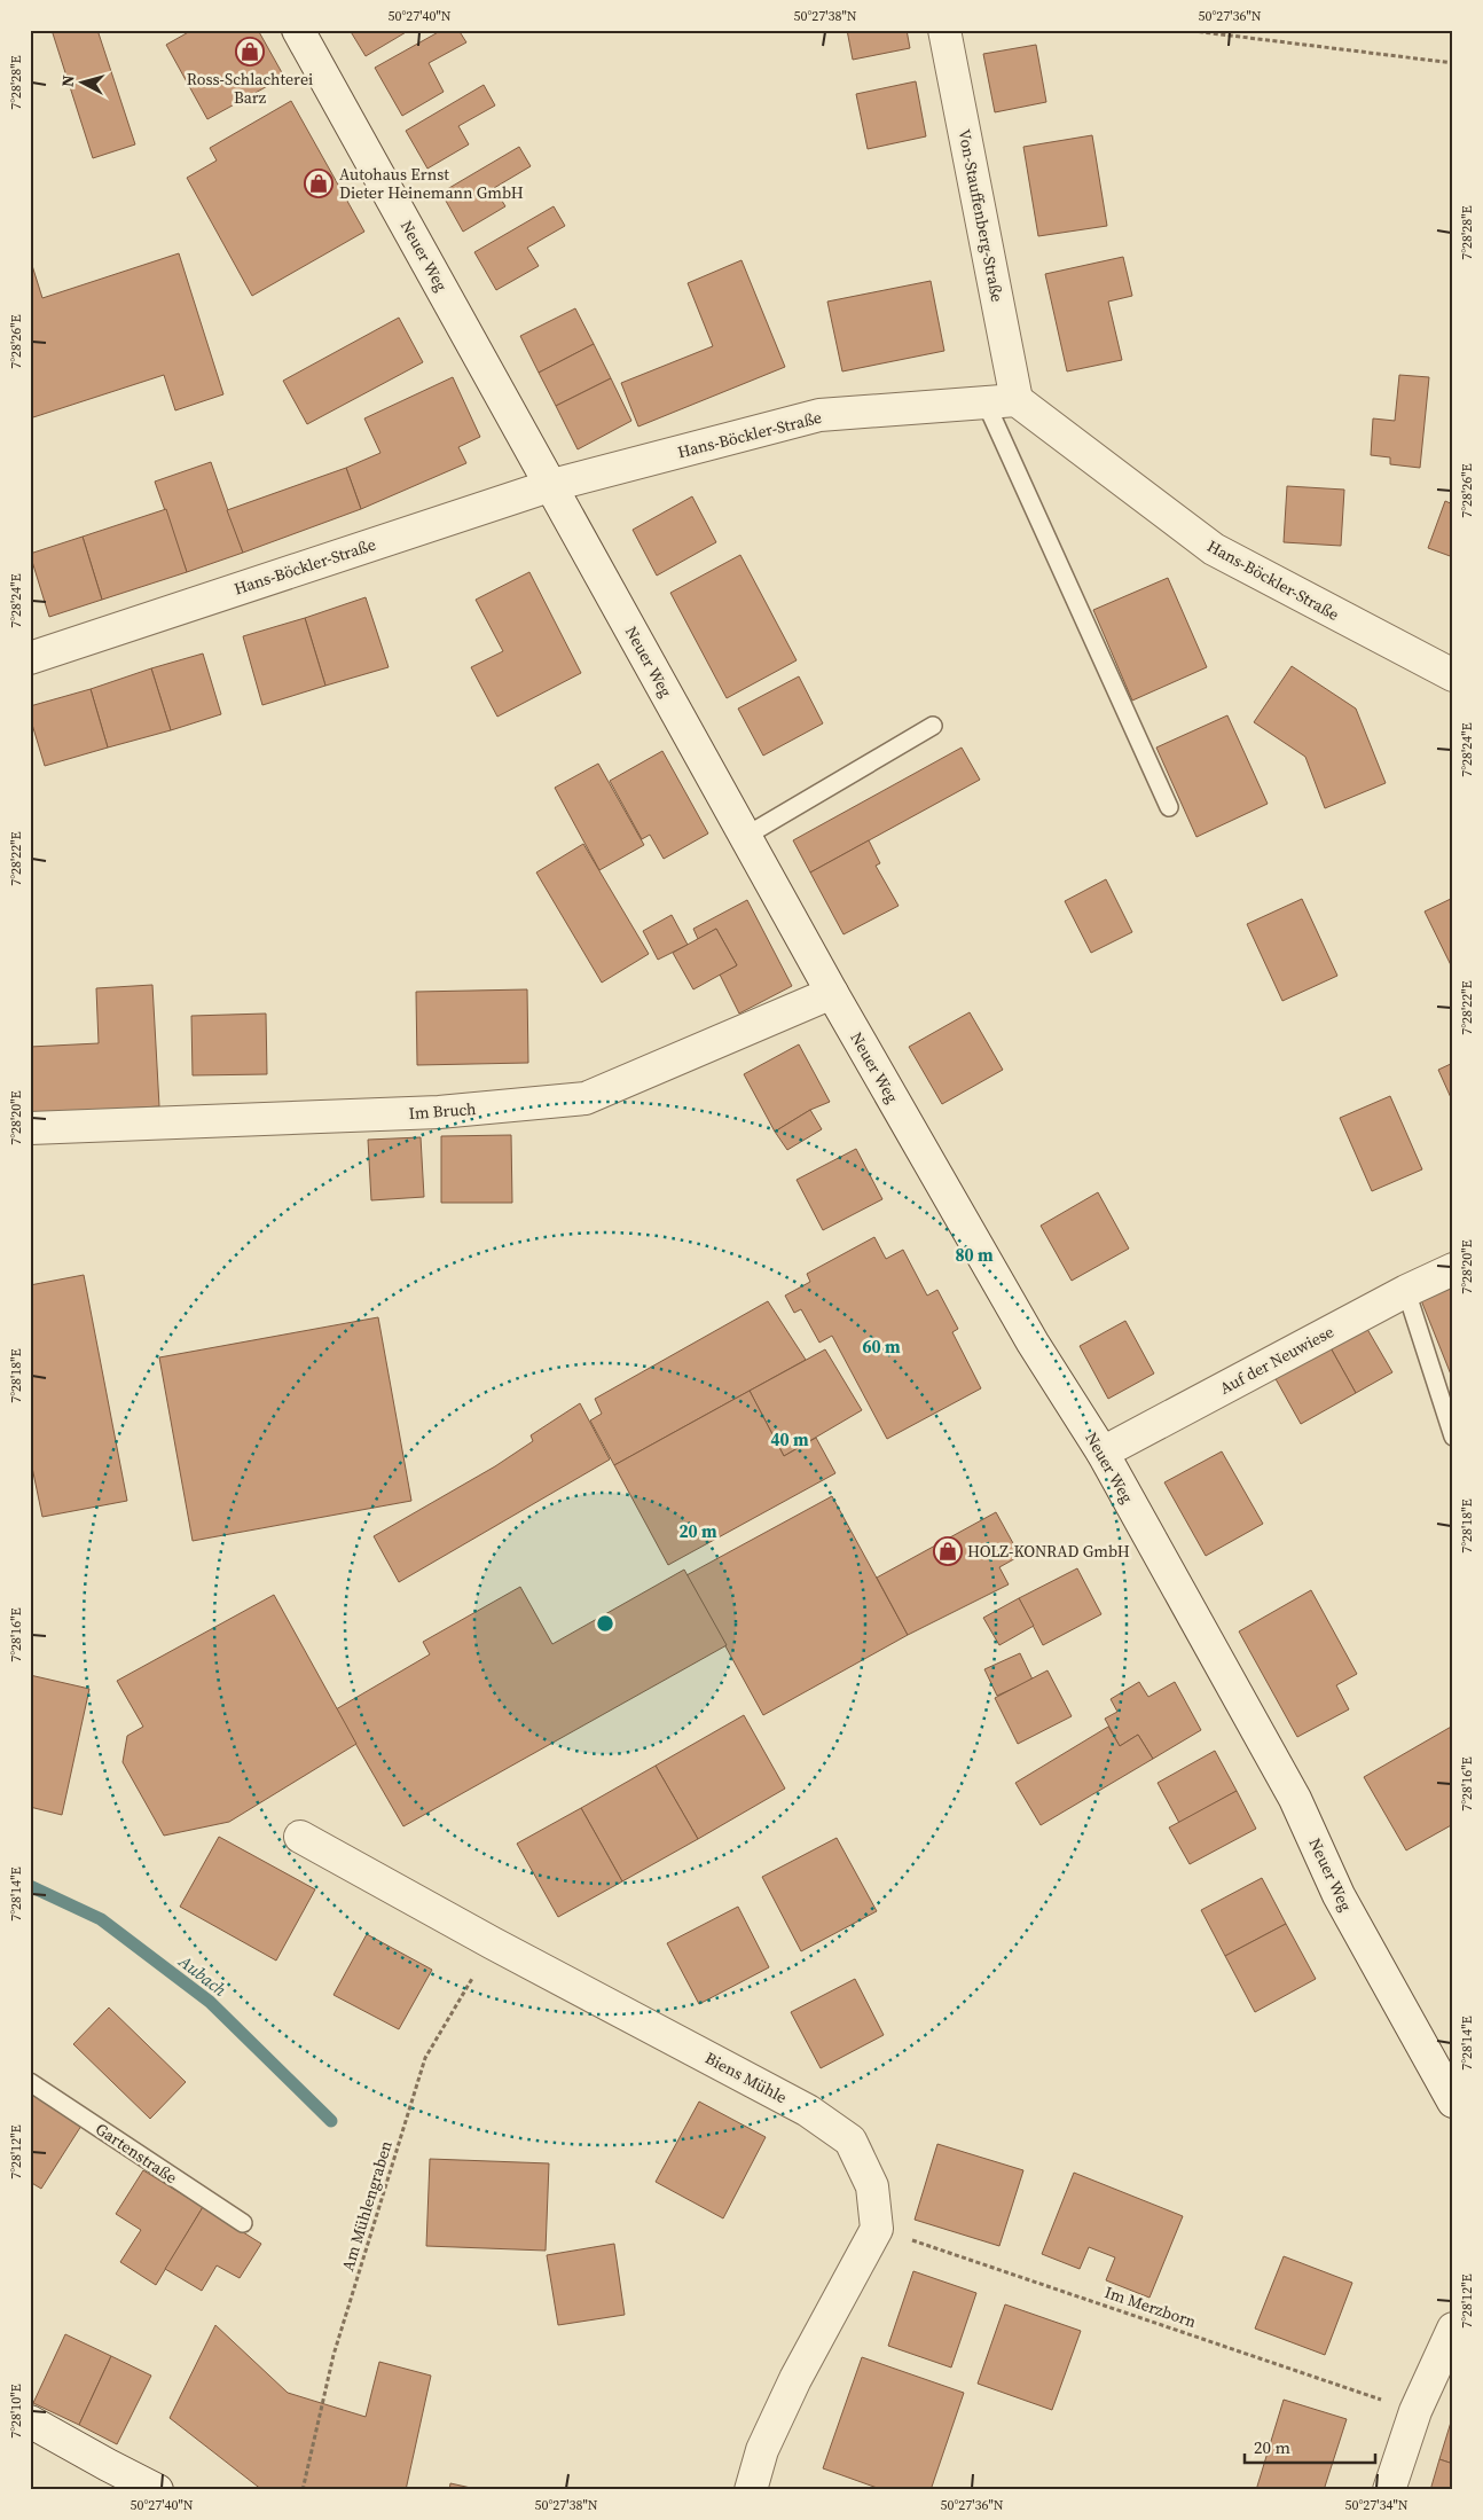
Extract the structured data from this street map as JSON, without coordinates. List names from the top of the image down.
{
  "streets": {
    "street": [
      "Von-Stauffenberg-Straße",
      "Neuer Weg",
      "Hans-Böckler-Straße",
      "Im Bruch",
      "Auf der Neuwiese",
      "Biens Mühle"
    ],
    "lane": ["Gartenstraße"],
    "path": ["Am Mühlengraben", "Im Merzborn"]
  },
  "crossings": [
    ["Von-Stauffenberg-Straße", "Hans-Böckler-Straße"],
    ["Neuer Weg", "Hans-Böckler-Straße"],
    ["Neuer Weg", "Im Bruch"],
    ["Neuer Weg", "Auf der Neuwiese"],
    ["Biens Mühle", "Am Mühlengraben"],
    ["Biens Mühle", "Im Merzborn"]
  ],
  "water": ["Aubach"],
  "places": {
    "shop": ["Ross-Schlachterei Barz", "Autohaus Ernst Dieter Heinemann GmbH", "HOLZ-KONRAD GmbH"]
  },
  "scale_bar": "20 m",
  "north": "left",
  "coordinates": [
    "50°27'40\"N",
    "50°27'38\"N",
    "50°27'36\"N",
    "7°28'28\"E",
    "7°28'26\"E",
    "7°28'24\"E",
    "7°28'22\"E",
    "7°28'20\"E",
    "7°28'18\"E",
    "7°28'16\"E",
    "7°28'14\"E",
    "7°28'12\"E",
    "7°28'10\"E",
    "50°27'34\"N"
  ],
  "rings": [
    "80 m",
    "60 m",
    "40 m",
    "20 m"
  ]
}
